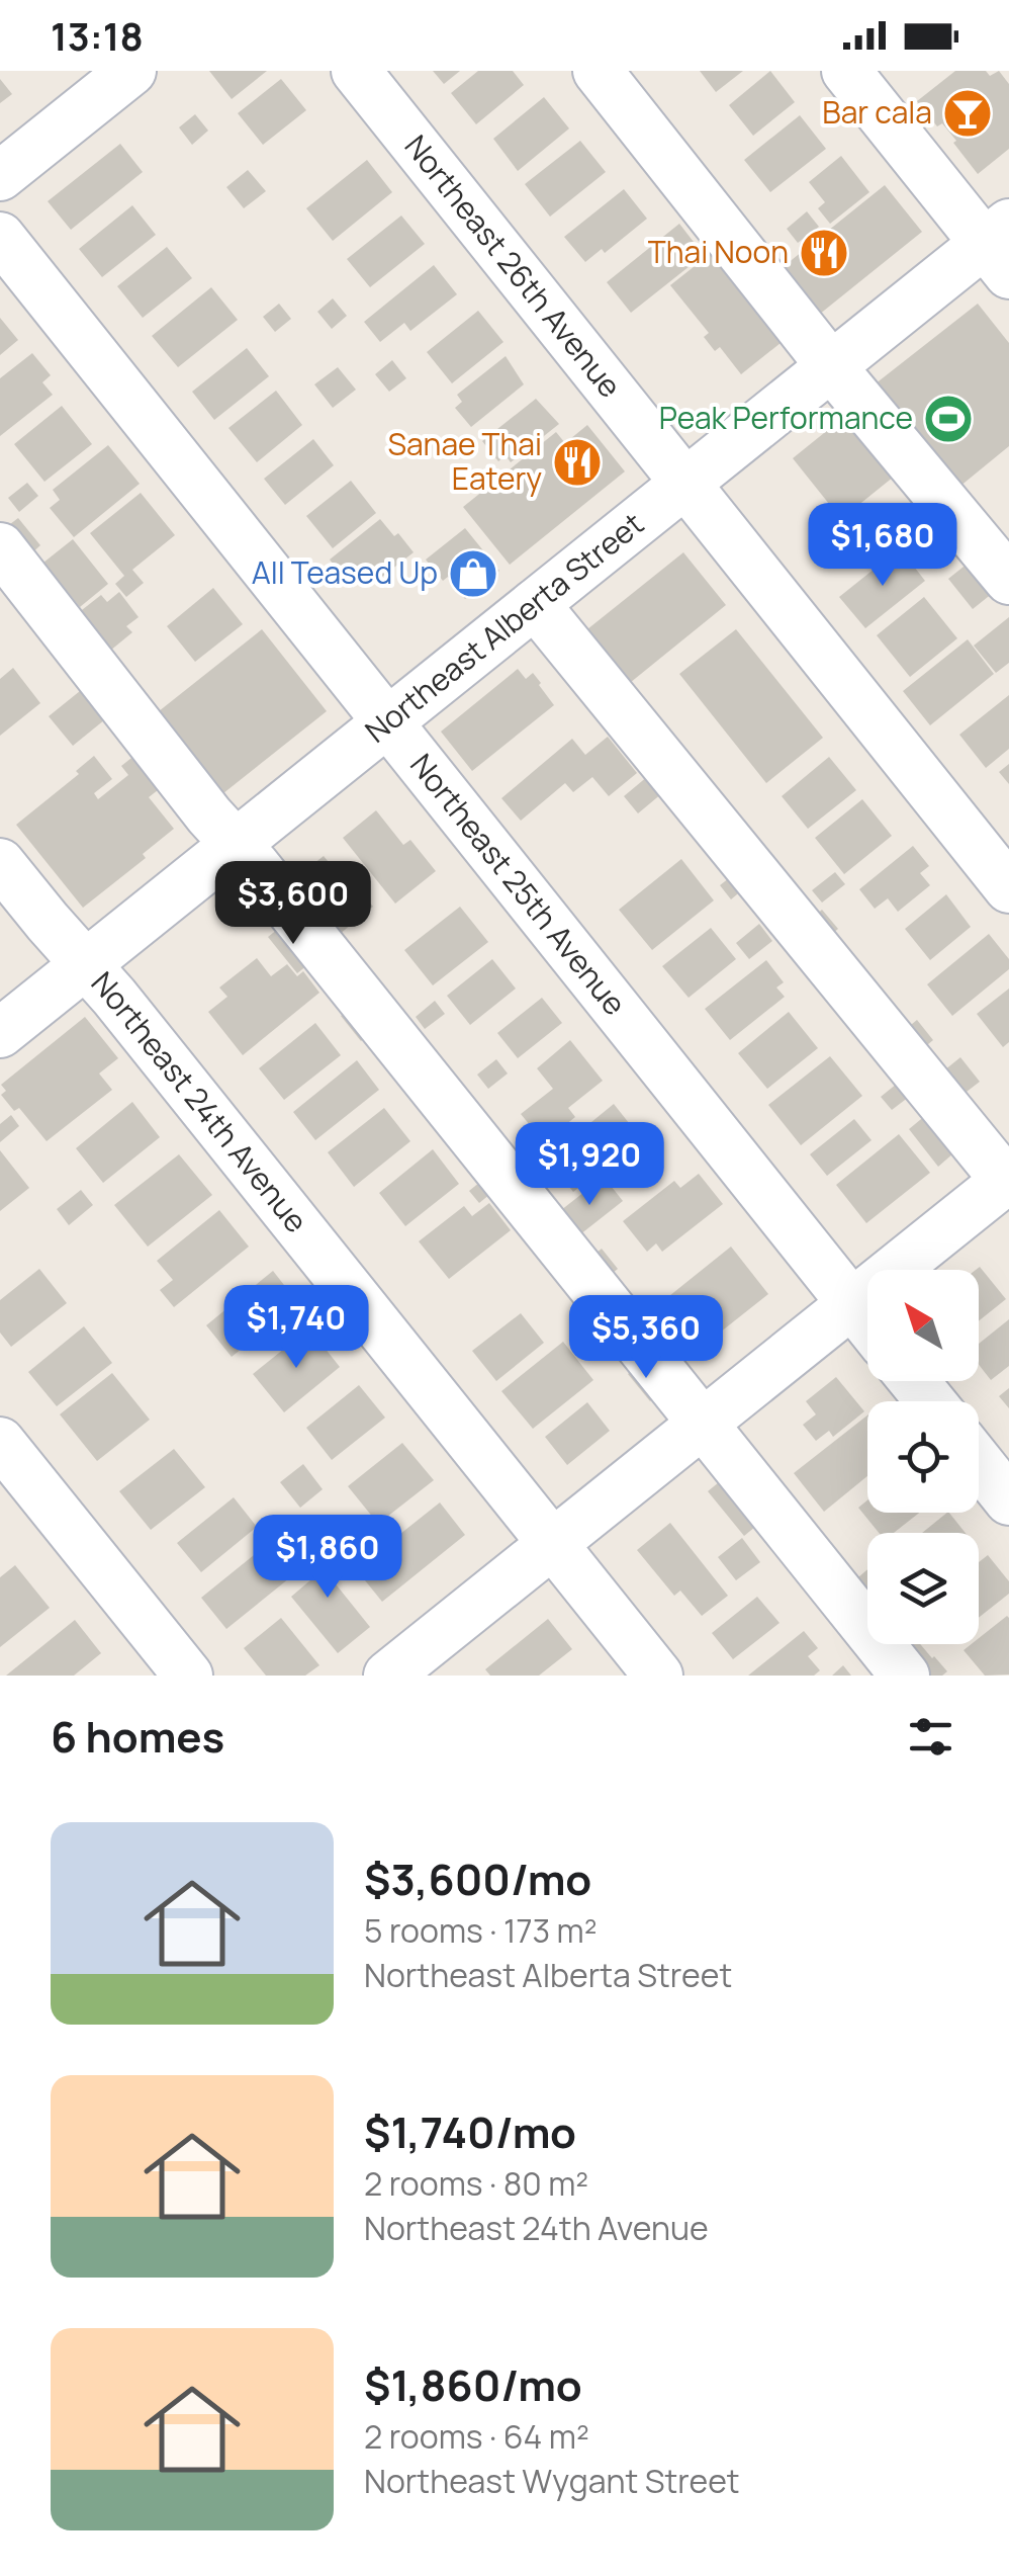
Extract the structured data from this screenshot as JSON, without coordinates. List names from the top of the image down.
{
  "streets": {
    "street": [
      "Northeast 26th Avenue",
      "Northeast Alberta Street",
      "Northeast 25th Avenue",
      "Northeast 24th Avenue"
    ]
  },
  "crossings": [
    ["Northeast 26th Avenue", "Northeast Alberta Street"],
    ["Northeast Alberta Street", "Northeast 25th Avenue"],
    ["Northeast Alberta Street", "Northeast 24th Avenue"]
  ],
  "places": {
    "bar": ["Bar cala"],
    "restaurant": ["Thai Noon", "Sanae Thai Eatery"],
    "sports": ["Peak Performance"],
    "shop": ["All Teased Up"]
  },
  "north": "top left",
  "page": {
    "status": "13:18",
    "price": [
      "$1,680",
      "$3,600",
      "$1,920",
      "$1,740",
      "$5,360",
      "$1,860"
    ],
    "heading": "6 homes",
    "list": [
      {
        "name": "$3,600/mo",
        "note": "5 rooms · 173 m² · Northeast Alberta Street"
      },
      {
        "name": "$1,740/mo",
        "note": "2 rooms · 80 m² · Northeast 24th Avenue"
      },
      {
        "name": "$1,860/mo",
        "note": "2 rooms · 64 m² · Northeast Wygant Street"
      }
    ]
  }
}
